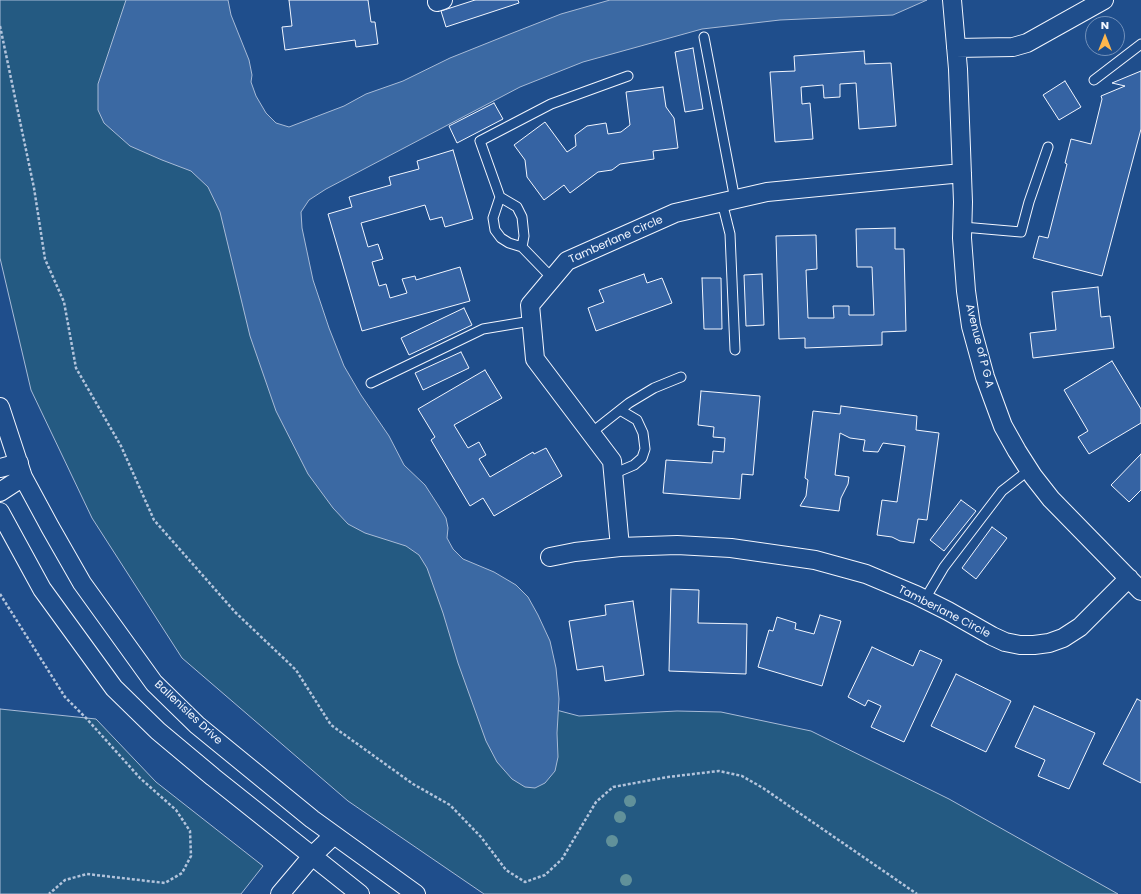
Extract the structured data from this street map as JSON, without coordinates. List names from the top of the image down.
{
  "streets": {
    "street": ["Tamberlane Circle", "Avenue of P G A", "Ballenisles Drive"]
  },
  "crossings": [
    ["Tamberlane Circle", "Avenue of P G A"]
  ],
  "north": "top"
}
